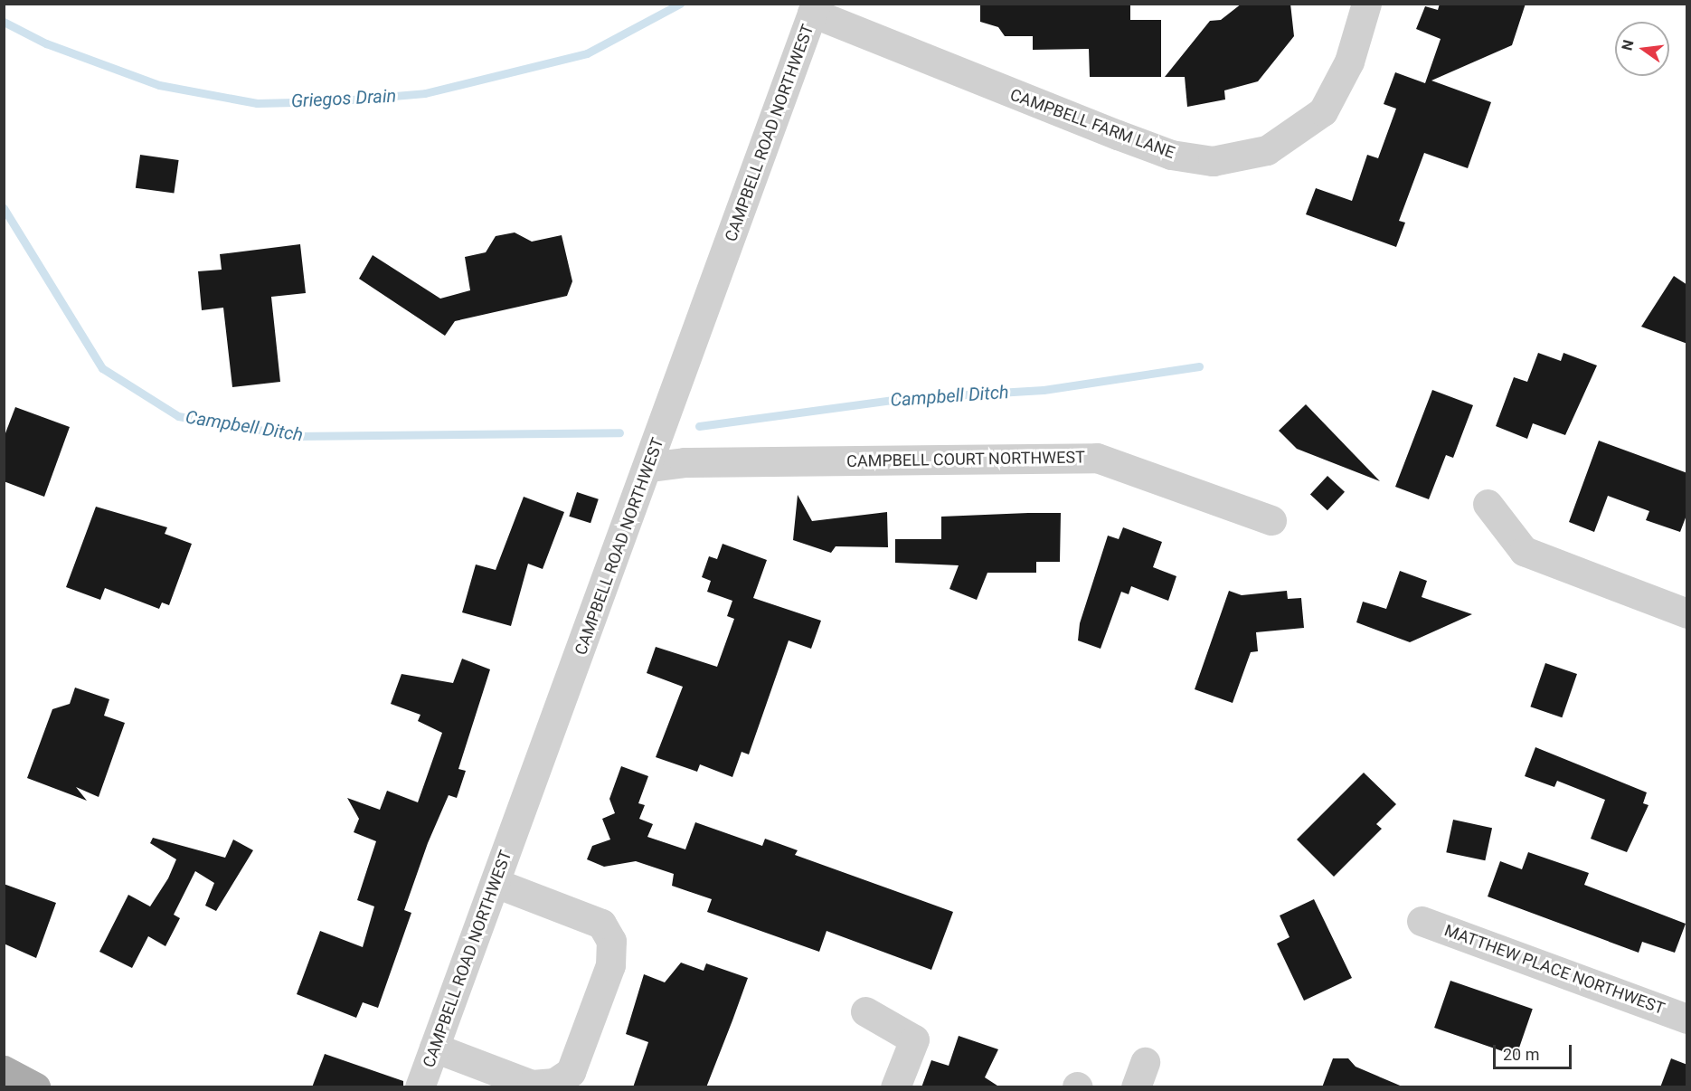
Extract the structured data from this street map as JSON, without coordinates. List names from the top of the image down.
{
  "streets": {
    "street": [
      "CAMPBELL FARM LANE",
      "CAMPBELL ROAD NORTHWEST",
      "CAMPBELL COURT NORTHWEST",
      "MATTHEW PLACE NORTHWEST"
    ]
  },
  "crossings": [
    ["CAMPBELL FARM LANE", "CAMPBELL ROAD NORTHWEST"],
    ["CAMPBELL ROAD NORTHWEST", "CAMPBELL COURT NORTHWEST"]
  ],
  "water": ["Griegos Drain", "Campbell Ditch"],
  "scale_bar": "20 m",
  "north": "left"
}
